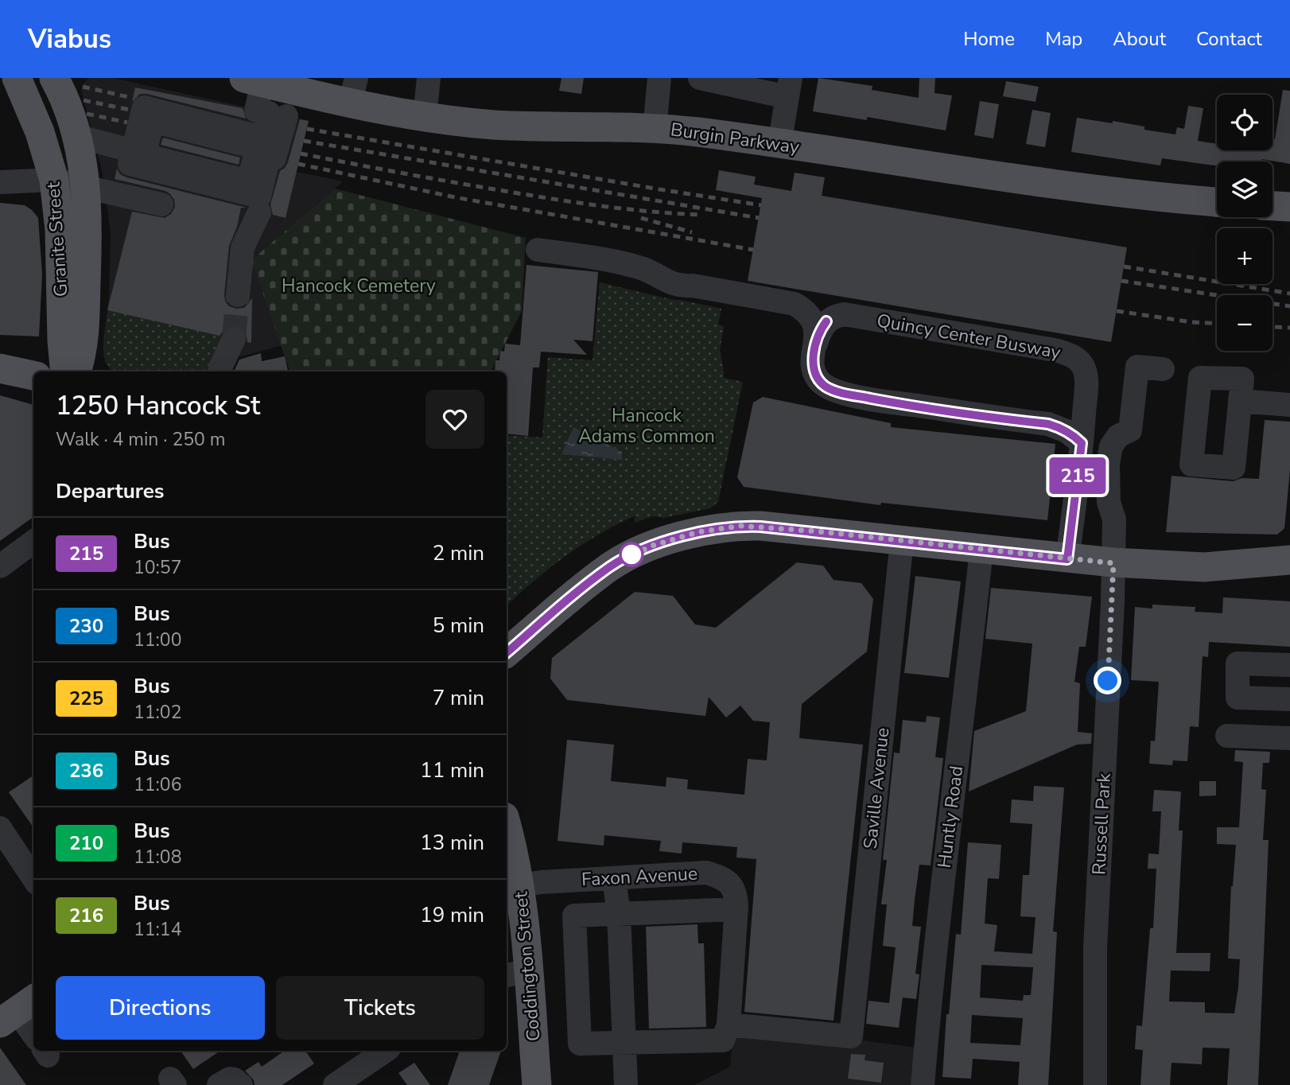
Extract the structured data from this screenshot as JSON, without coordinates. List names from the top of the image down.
{
  "streets": {
    "main road": ["Burgin Parkway", "Granite Street", "Coddington Street"],
    "street": [
      "Quincy Center Busway",
      "Saville Avenue",
      "Huntly Road",
      "Russell Park",
      "Faxon Avenue"
    ]
  },
  "crossings": [
    ["Saville Avenue", "Faxon Avenue"],
    ["Faxon Avenue", "Coddington Street"]
  ],
  "parks": ["Hancock Cemetery", "Hancock Adams Common"],
  "lines": ["bus line 215"],
  "page": {
    "header": "Viabus",
    "nav": [
      "Home",
      "Map",
      "About",
      "Contact"
    ],
    "on_map": "215",
    "map_buttons": ["+", "−"],
    "heading": [
      ["1250 Hancock St", "Walk · 4 min · 250 m"],
      "Departures"
    ],
    "list": [
      {
        "mark": "215",
        "name": "Bus",
        "note": "10:57",
        "value": "2 min"
      },
      {
        "mark": "230",
        "name": "Bus",
        "note": "11:00",
        "value": "5 min"
      },
      {
        "mark": "225",
        "name": "Bus",
        "note": "11:02",
        "value": "7 min"
      },
      {
        "mark": "236",
        "name": "Bus",
        "note": "11:06",
        "value": "11 min"
      },
      {
        "mark": "210",
        "name": "Bus",
        "note": "11:08",
        "value": "13 min"
      },
      {
        "mark": "216",
        "name": "Bus",
        "note": "11:14",
        "value": "19 min"
      }
    ],
    "buttons": ["Directions", "Tickets"]
  }
}
